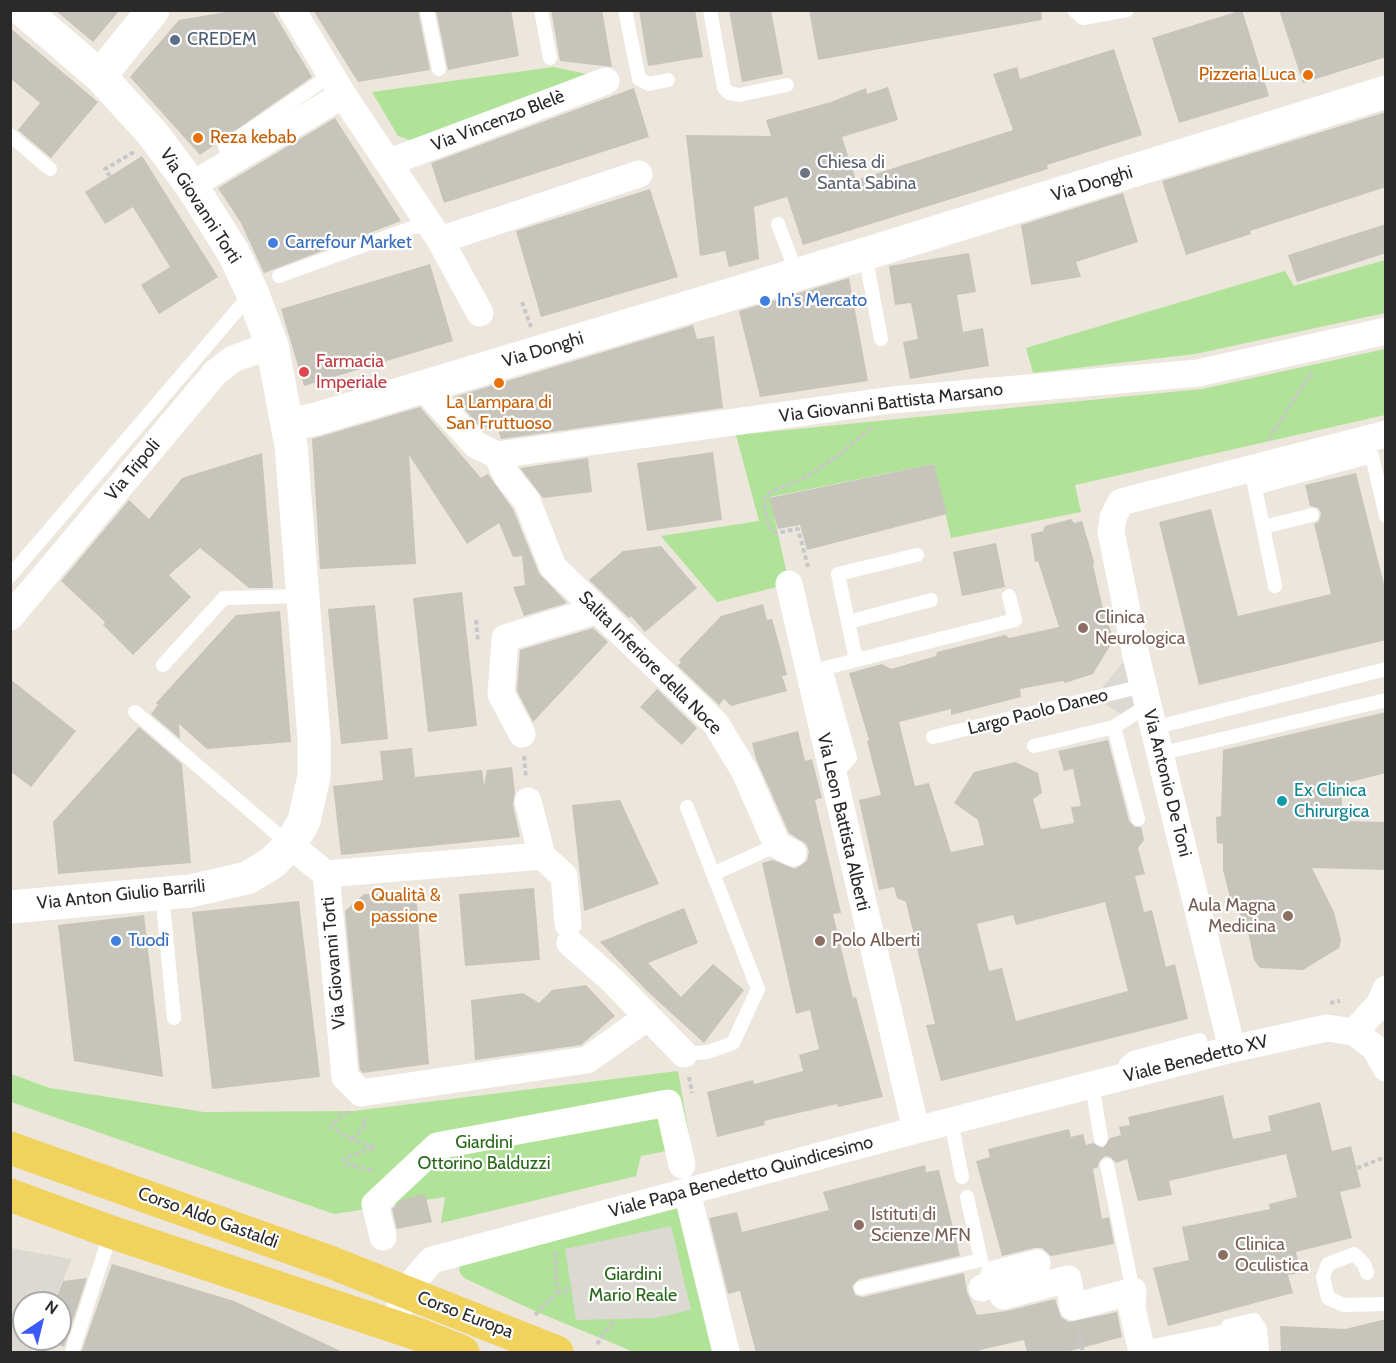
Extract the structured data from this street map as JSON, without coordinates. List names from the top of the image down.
{
  "streets": {
    "main road": ["Corso Aldo Gastaldi", "Corso Europa"],
    "street": [
      "Via Vincenzo Blelè",
      "Via Donghi",
      "Via Giovanni Torti",
      "Via Giovanni Battista Marsano",
      "Via Tripoli",
      "Salita Inferiore della Noce",
      "Via Antonio De Toni",
      "Via Leon Battista Alberti",
      "Via Anton Giulio Barrili",
      "Viale Benedetto XV",
      "Viale Papa Benedetto Quindicesimo"
    ],
    "lane": ["Largo Paolo Daneo"]
  },
  "crossings": [
    ["Via Donghi", "Via Giovanni Torti"],
    ["Via Giovanni Torti", "Via Tripoli"],
    ["Via Giovanni Torti", "Via Anton Giulio Barrili"],
    ["Via Giovanni Battista Marsano", "Salita Inferiore della Noce"],
    ["Largo Paolo Daneo", "Via Antonio De Toni"],
    ["Via Antonio De Toni", "Viale Benedetto XV"],
    ["Via Leon Battista Alberti", "Viale Papa Benedetto Quindicesimo"],
    ["Viale Benedetto XV", "Viale Papa Benedetto Quindicesimo"],
    ["Viale Papa Benedetto Quindicesimo", "Corso Aldo Gastaldi"],
    ["Viale Papa Benedetto Quindicesimo", "Corso Europa"],
    ["Corso Aldo Gastaldi", "Corso Europa"]
  ],
  "parks": ["Giardini Ottorino Balduzzi", "Giardini Mario Reale"],
  "places": [
    "CREDEM",
    "Pizzeria Luca",
    "Reza kebab",
    "Chiesa di Santa Sabina",
    "Carrefour Market",
    "In's Mercato",
    "Farmacia Imperiale",
    "La Lampara di San Fruttuoso",
    "Clinica Neurologica",
    "Ex Clinica Chirurgica",
    "Qualità & passione",
    "Aula Magna Medicina",
    "Tuodì",
    "Polo Alberti",
    "Istituti di Scienze MFN",
    "Clinica Oculistica"
  ],
  "north": "top right"
}
